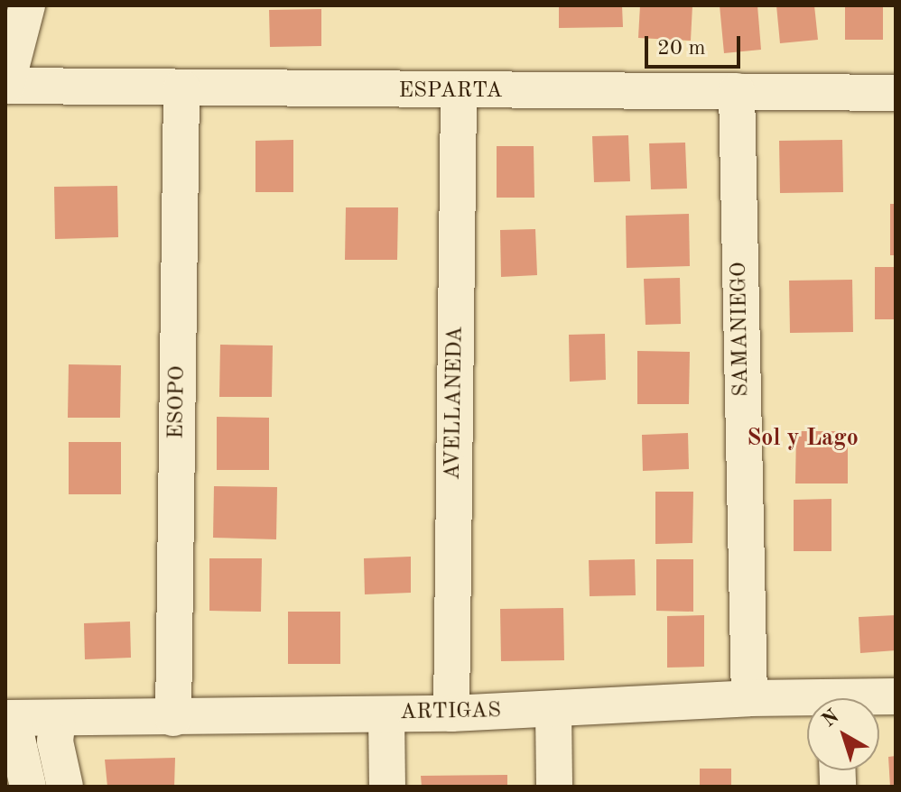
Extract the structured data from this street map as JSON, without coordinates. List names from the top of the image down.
{
  "streets": {
    "street": [
      "ESPARTA",
      "SAMANIEGO",
      "ESOPO",
      "AVELLANEDA",
      "ARTIGAS"
    ]
  },
  "crossings": [
    ["ESPARTA", "SAMANIEGO"],
    ["ESPARTA", "ESOPO"],
    ["ESPARTA", "AVELLANEDA"],
    ["SAMANIEGO", "ARTIGAS"],
    ["ESOPO", "ARTIGAS"],
    ["AVELLANEDA", "ARTIGAS"]
  ],
  "districts": ["Sol y Lago"],
  "scale_bar": "20 m",
  "north": "top left"
}
